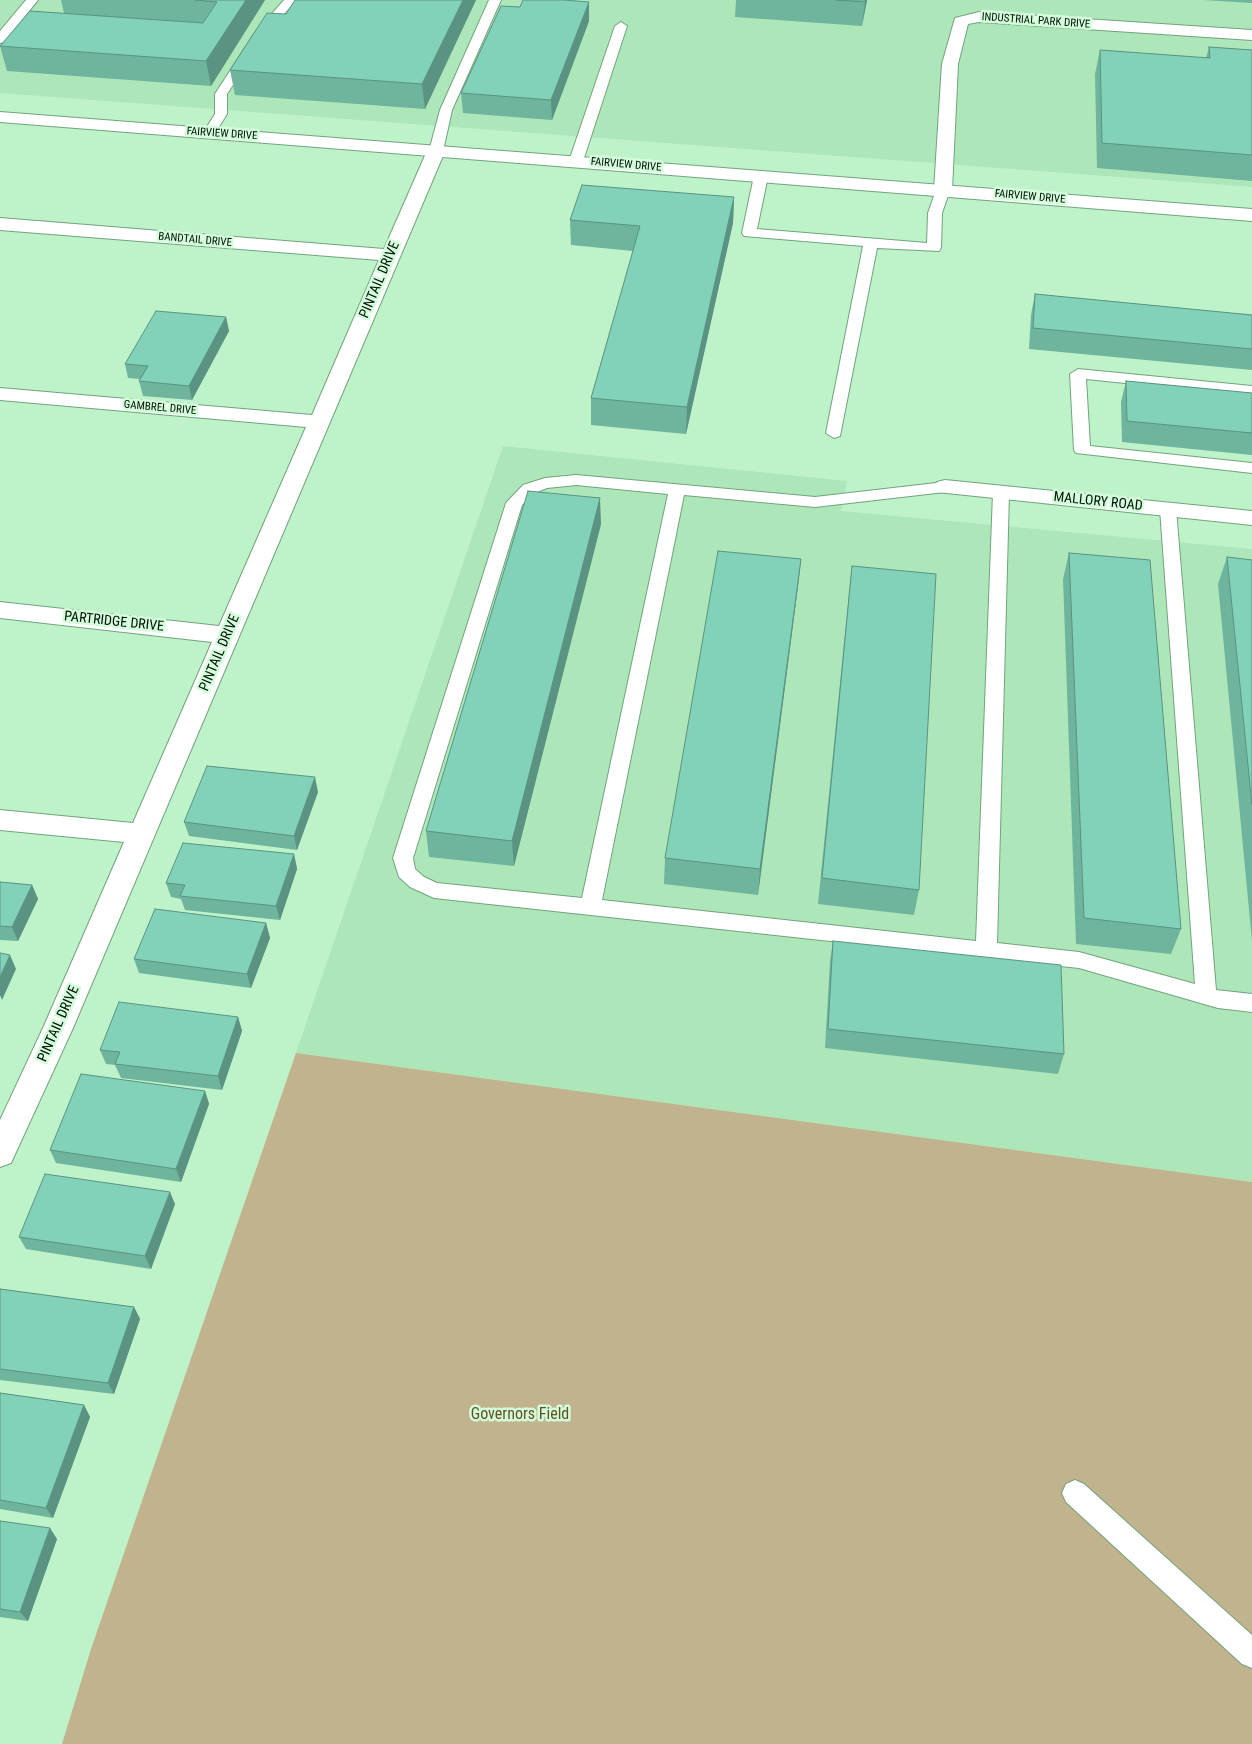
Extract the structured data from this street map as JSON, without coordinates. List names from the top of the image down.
{
  "streets": {
    "street": [
      "INDUSTRIAL PARK DRIVE",
      "FAIRVIEW DRIVE",
      "BANDTAIL DRIVE",
      "PINTAIL DRIVE",
      "GAMBREL DRIVE",
      "MALLORY ROAD",
      "PARTRIDGE DRIVE"
    ]
  },
  "crossings": [
    ["INDUSTRIAL PARK DRIVE", "FAIRVIEW DRIVE"],
    ["FAIRVIEW DRIVE", "PINTAIL DRIVE"],
    ["BANDTAIL DRIVE", "PINTAIL DRIVE"],
    ["PINTAIL DRIVE", "GAMBREL DRIVE"],
    ["PINTAIL DRIVE", "PARTRIDGE DRIVE"]
  ],
  "parks": ["Governors Field"]
}
